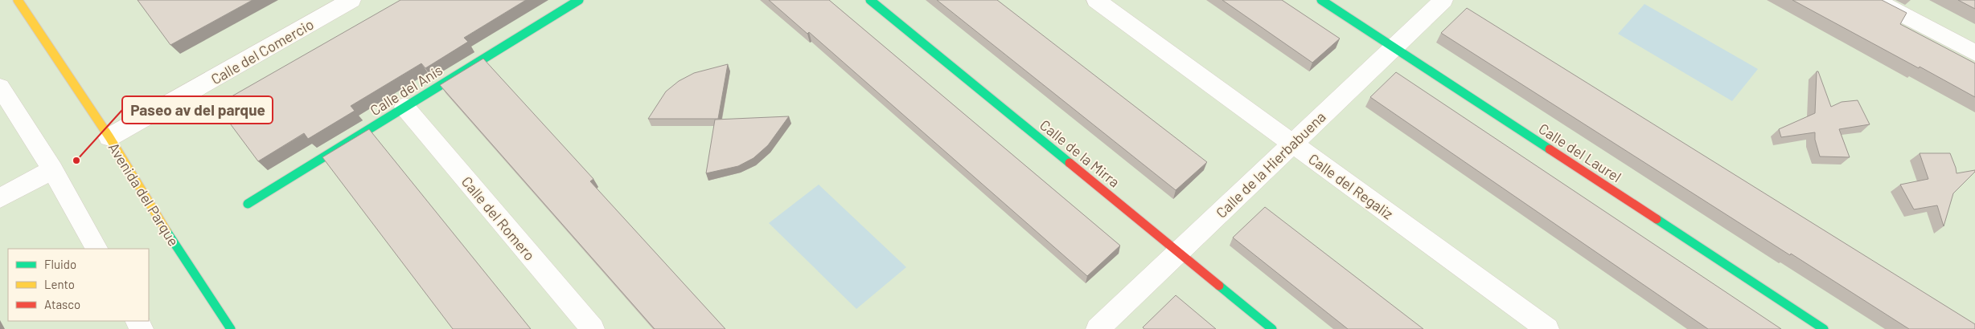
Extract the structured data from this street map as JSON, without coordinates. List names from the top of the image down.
{
  "streets": {
    "street": [
      "Calle del Comercio",
      "Calle del Anís",
      "Calle del Laurel",
      "Calle de la Mirra",
      "Calle de la Hierbabuena",
      "Calle del Regaliz",
      "Avenida del Parque",
      "Calle del Romero"
    ]
  },
  "crossings": [
    ["Calle del Comercio", "Avenida del Parque"],
    ["Calle del Anís", "Calle del Romero"],
    ["Calle del Laurel", "Calle de la Hierbabuena"],
    ["Calle de la Mirra", "Calle de la Hierbabuena"],
    ["Calle de la Hierbabuena", "Calle del Regaliz"]
  ],
  "places": ["Paseo av del parque"],
  "legend": ["Fluido", "Lento", "Atasco"]
}
